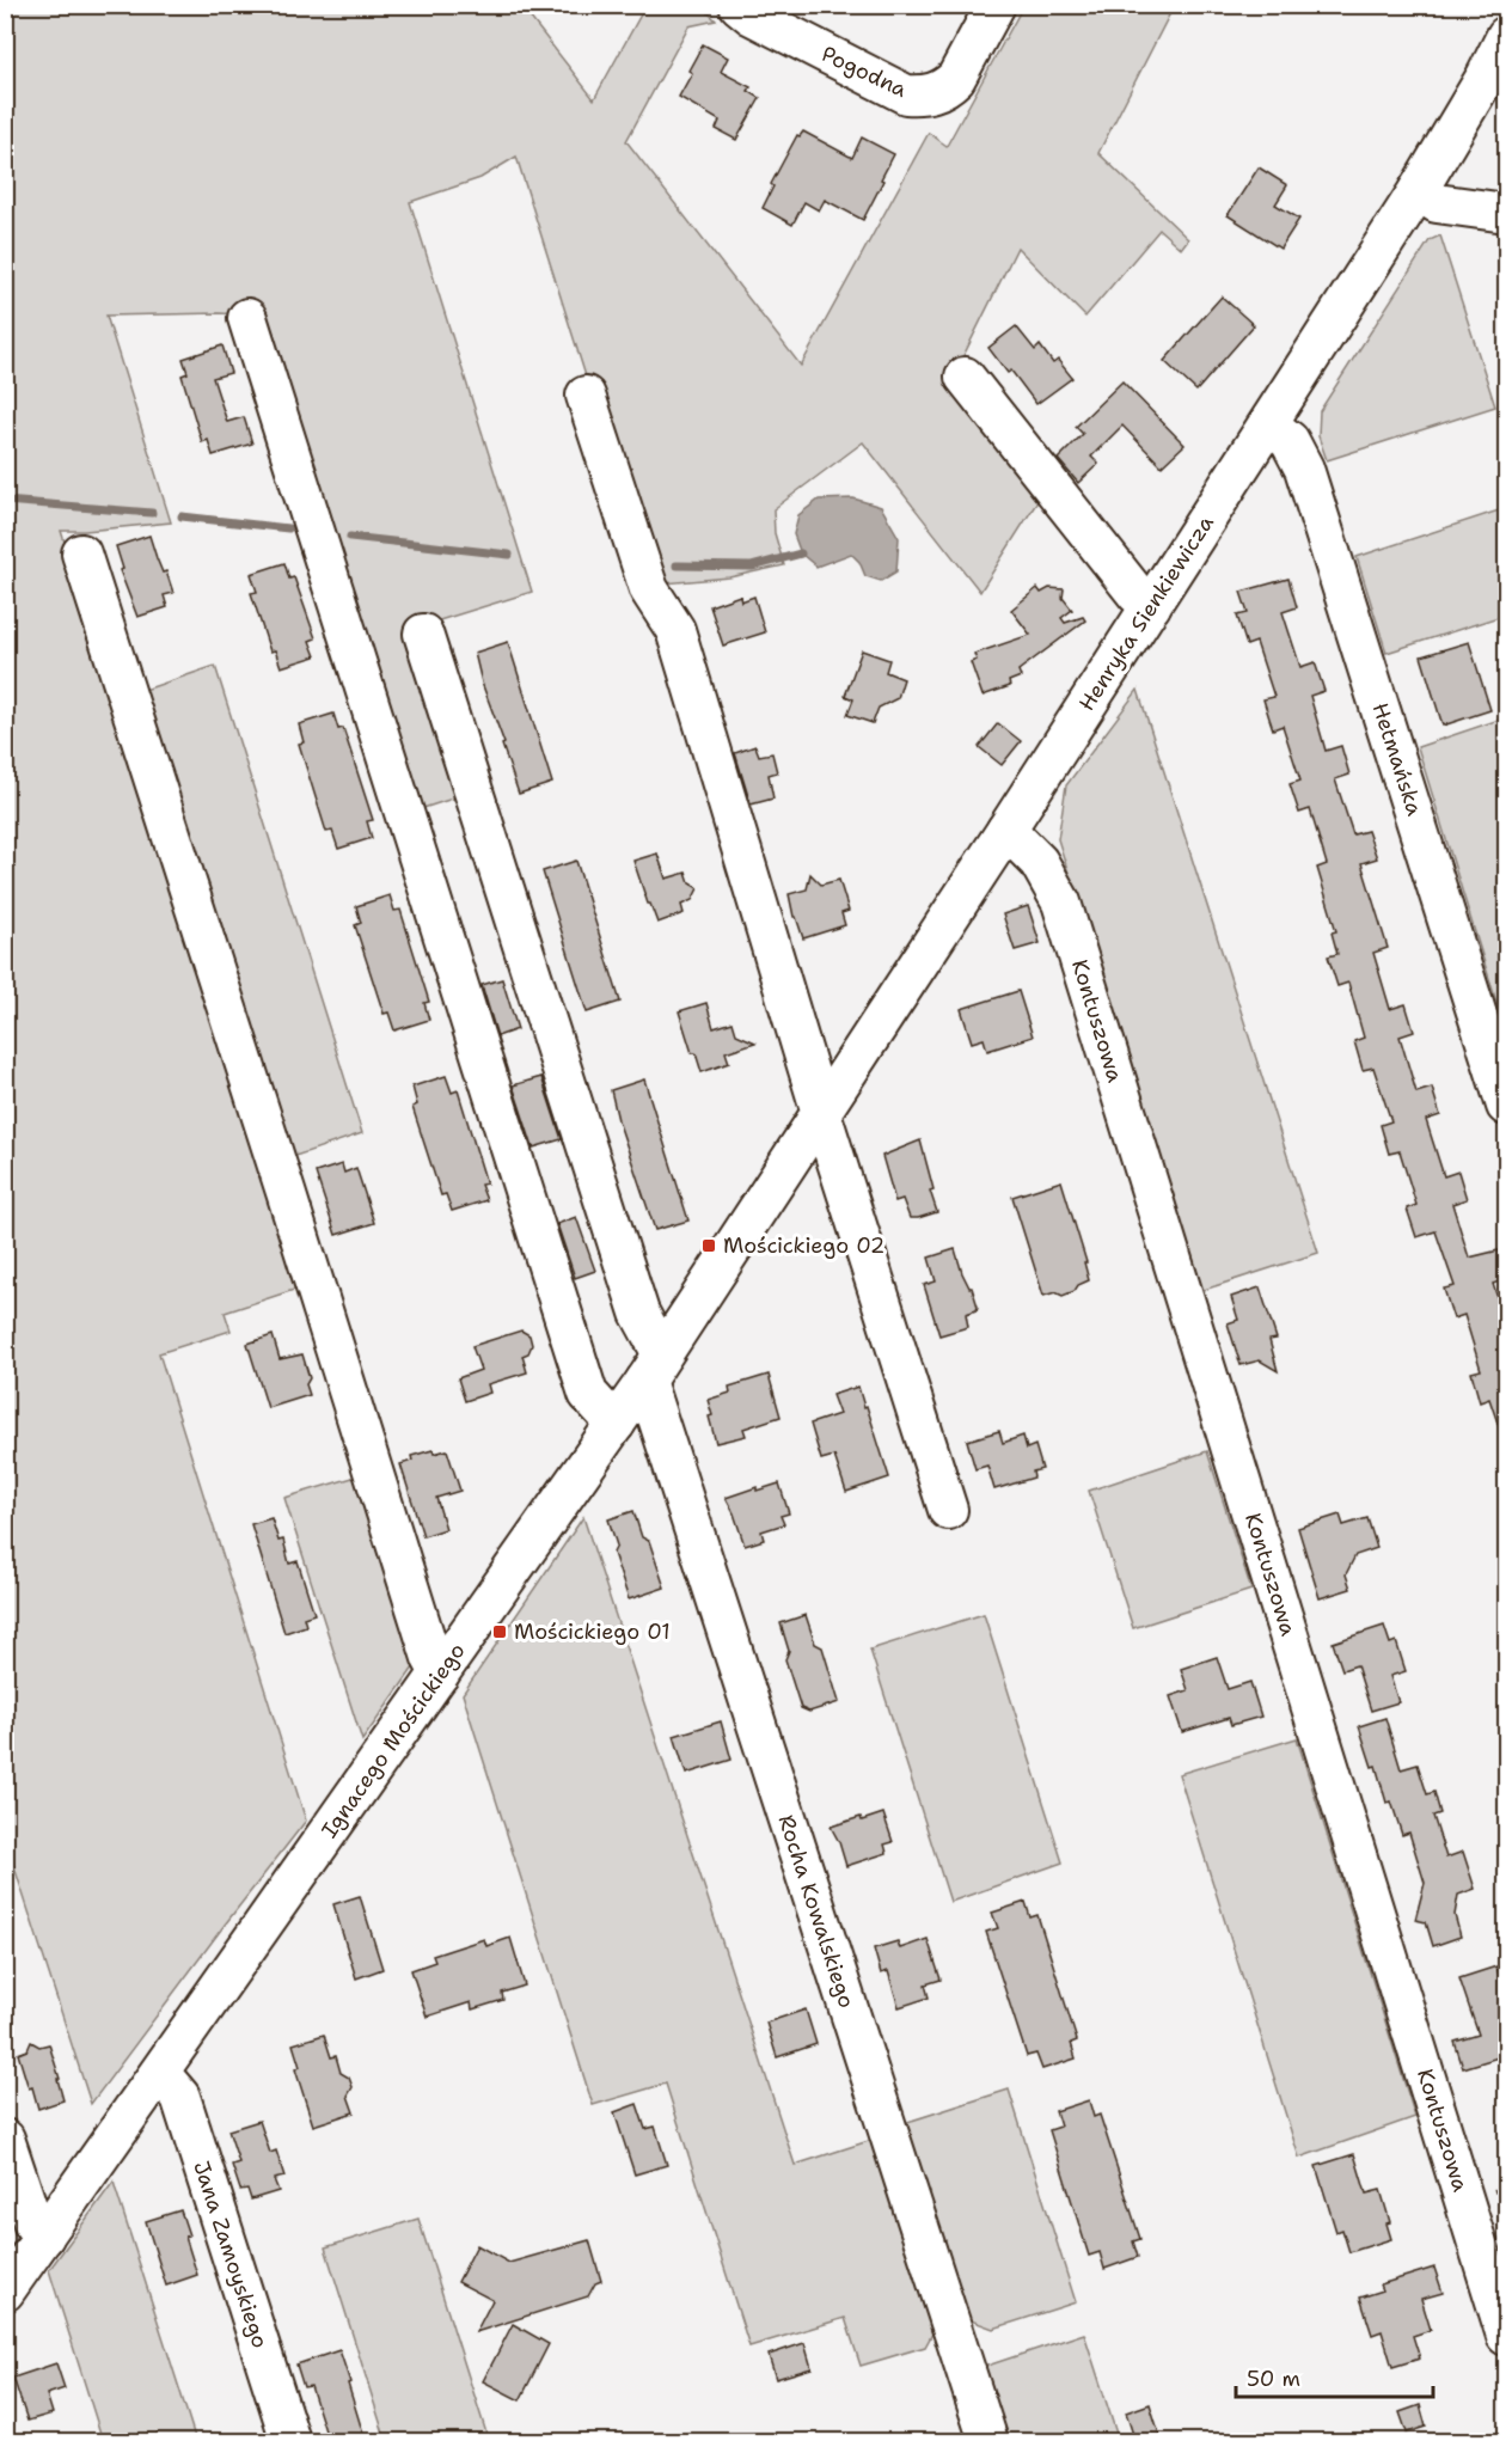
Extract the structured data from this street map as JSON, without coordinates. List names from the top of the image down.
{
  "streets": {
    "street": [
      "Pogodna",
      "Henryka Sienkiewicza",
      "Hetmańska",
      "Kontuszowa",
      "Ignacego Mościckiego",
      "Rocha Kowalskiego",
      "Jana Zamoyskiego"
    ]
  },
  "crossings": [
    ["Henryka Sienkiewicza", "Hetmańska"],
    ["Henryka Sienkiewicza", "Kontuszowa"],
    ["Henryka Sienkiewicza", "Ignacego Mościckiego"],
    ["Ignacego Mościckiego", "Rocha Kowalskiego"],
    ["Ignacego Mościckiego", "Jana Zamoyskiego"]
  ],
  "places": {
    "transit": ["Mościckiego 02", "Mościckiego 01"]
  },
  "scale_bar": "50 m"
}
